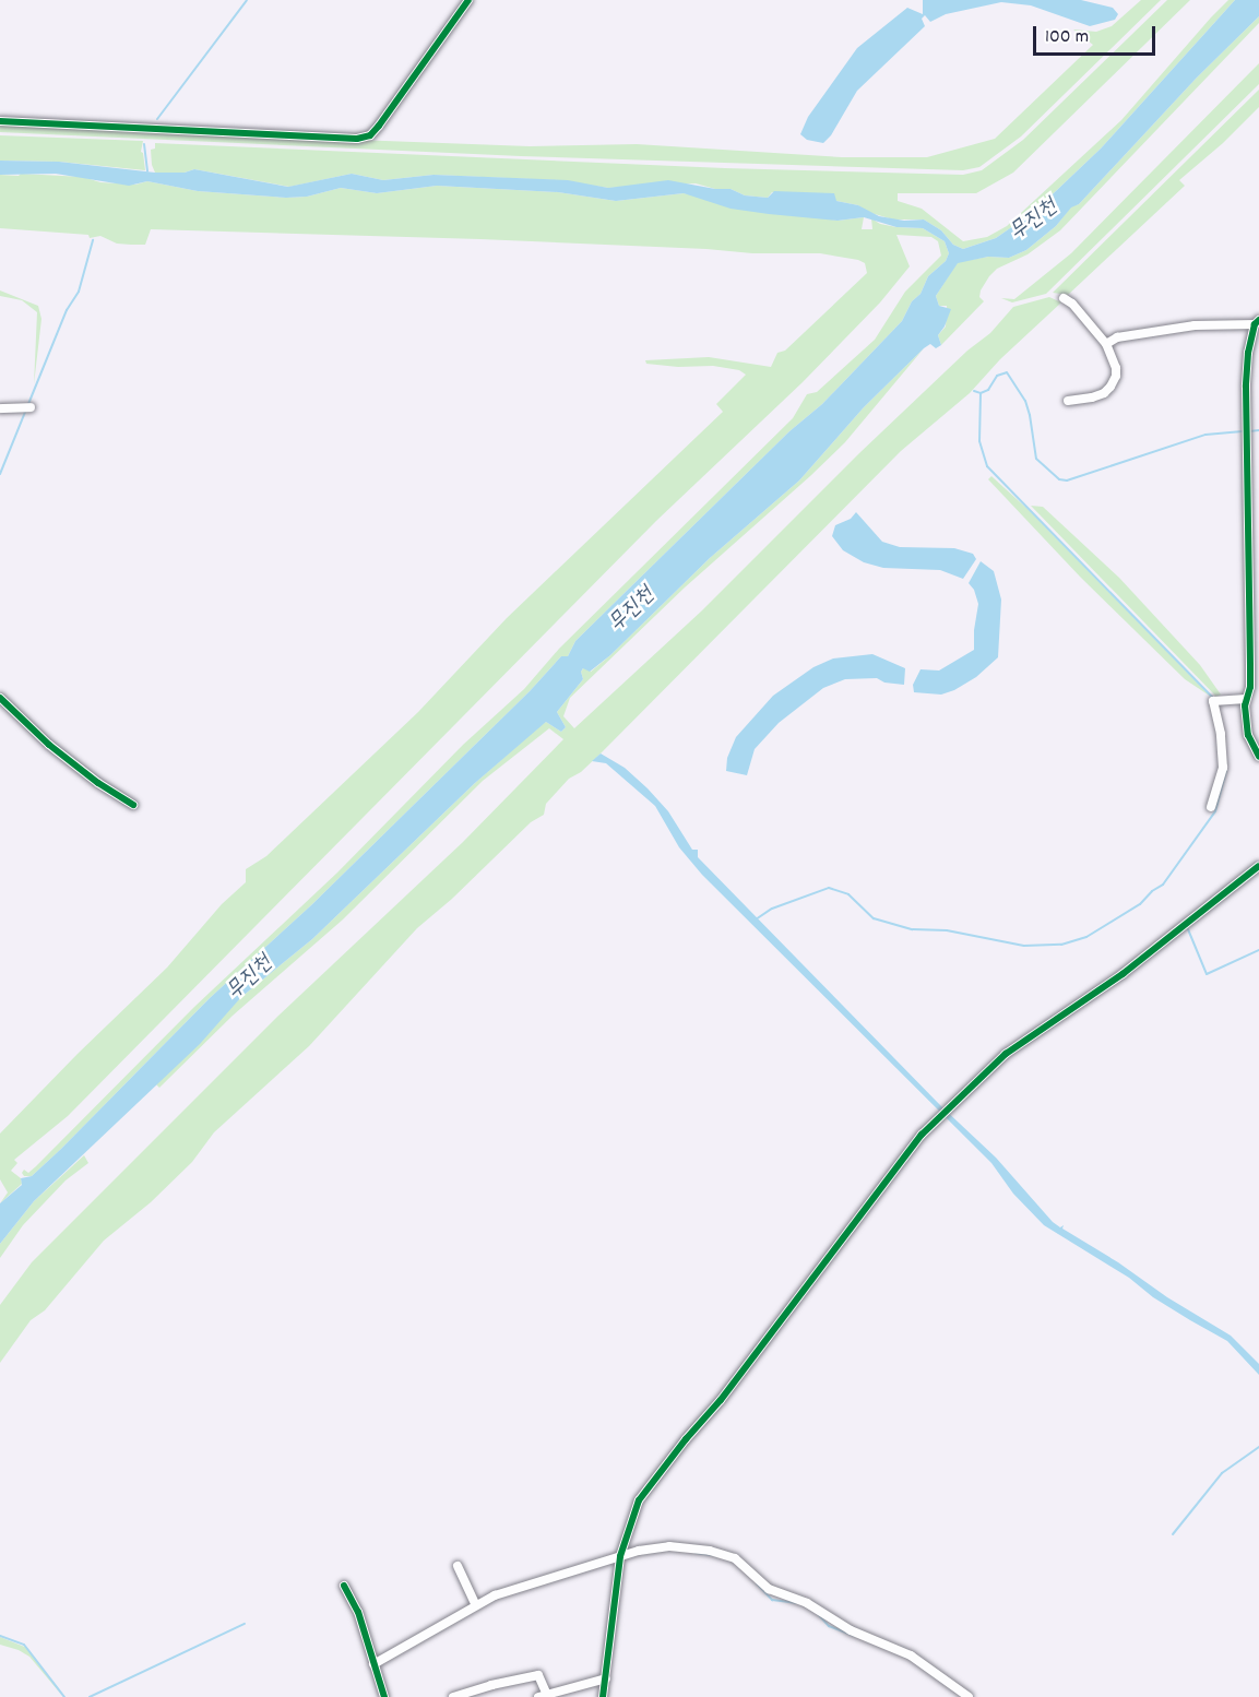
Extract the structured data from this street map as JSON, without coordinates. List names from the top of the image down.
{
  "water": ["무진천"],
  "scale_bar": "100 m"
}
